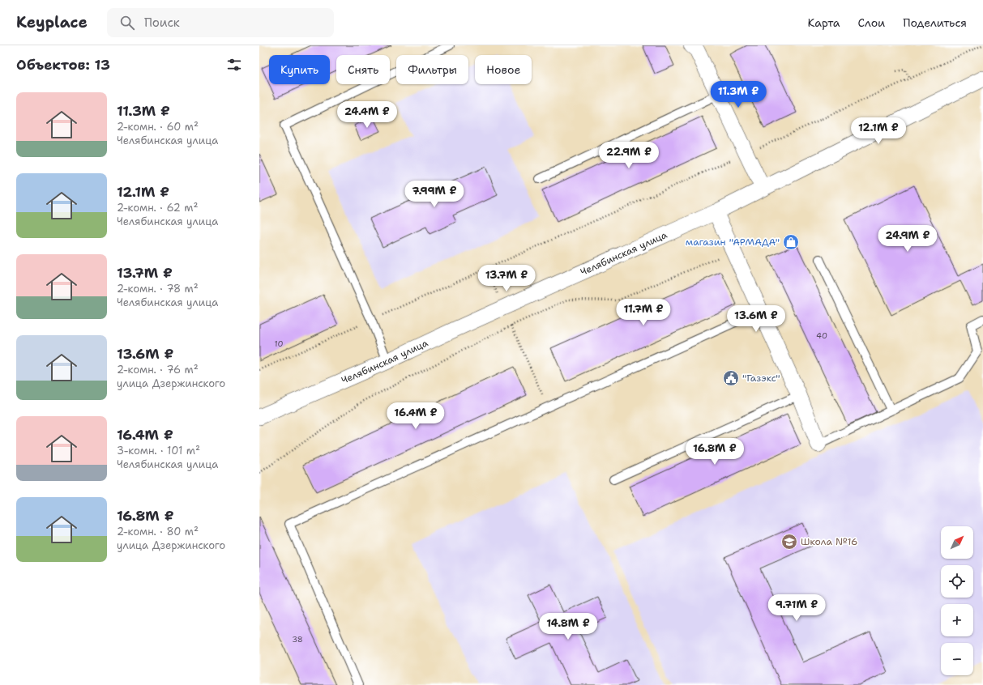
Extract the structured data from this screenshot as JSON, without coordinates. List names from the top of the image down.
{
  "streets": {
    "street": ["Челябинская улица"]
  },
  "places": {
    "shop": ["магазин \"АРМАДА\""],
    "public building": ["\"Газэкс\""],
    "school or university": ["Школа №16"]
  },
  "house_numbers": ["40", "10", "38"],
  "north": "top right",
  "page": {
    "header": "Keyplace",
    "search": "Поиск",
    "nav": ["Карта", "Слои", "Поделиться"],
    "heading": "Объектов: 13",
    "chip": [
      "Купить",
      "Снять",
      "Фильтры",
      "Новое"
    ],
    "price": [
      "11.3M ₽",
      "24.4M ₽",
      "12.1M ₽",
      "22.9M ₽",
      "7.99M ₽",
      "24.9M ₽",
      "13.7M ₽",
      "11.7M ₽",
      "13.6M ₽",
      "16.4M ₽",
      "16.8M ₽",
      "9.71M ₽",
      "14.8M ₽"
    ],
    "list": [
      {
        "name": "11.3M ₽",
        "note": "2-комн. · 60 m² · Челябинская улица"
      },
      {
        "name": "12.1M ₽",
        "note": "2-комн. · 62 m² · Челябинская улица"
      },
      {
        "name": "13.7M ₽",
        "note": "2-комн. · 78 m² · Челябинская улица"
      },
      {
        "name": "13.6M ₽",
        "note": "2-комн. · 76 m² · улица Дзержинского"
      },
      {
        "name": "16.4M ₽",
        "note": "3-комн. · 101 m² · Челябинская улица"
      },
      {
        "name": "16.8M ₽",
        "note": "2-комн. · 80 m² · улица Дзержинского"
      }
    ],
    "map_buttons": ["+", "−"]
  }
}
